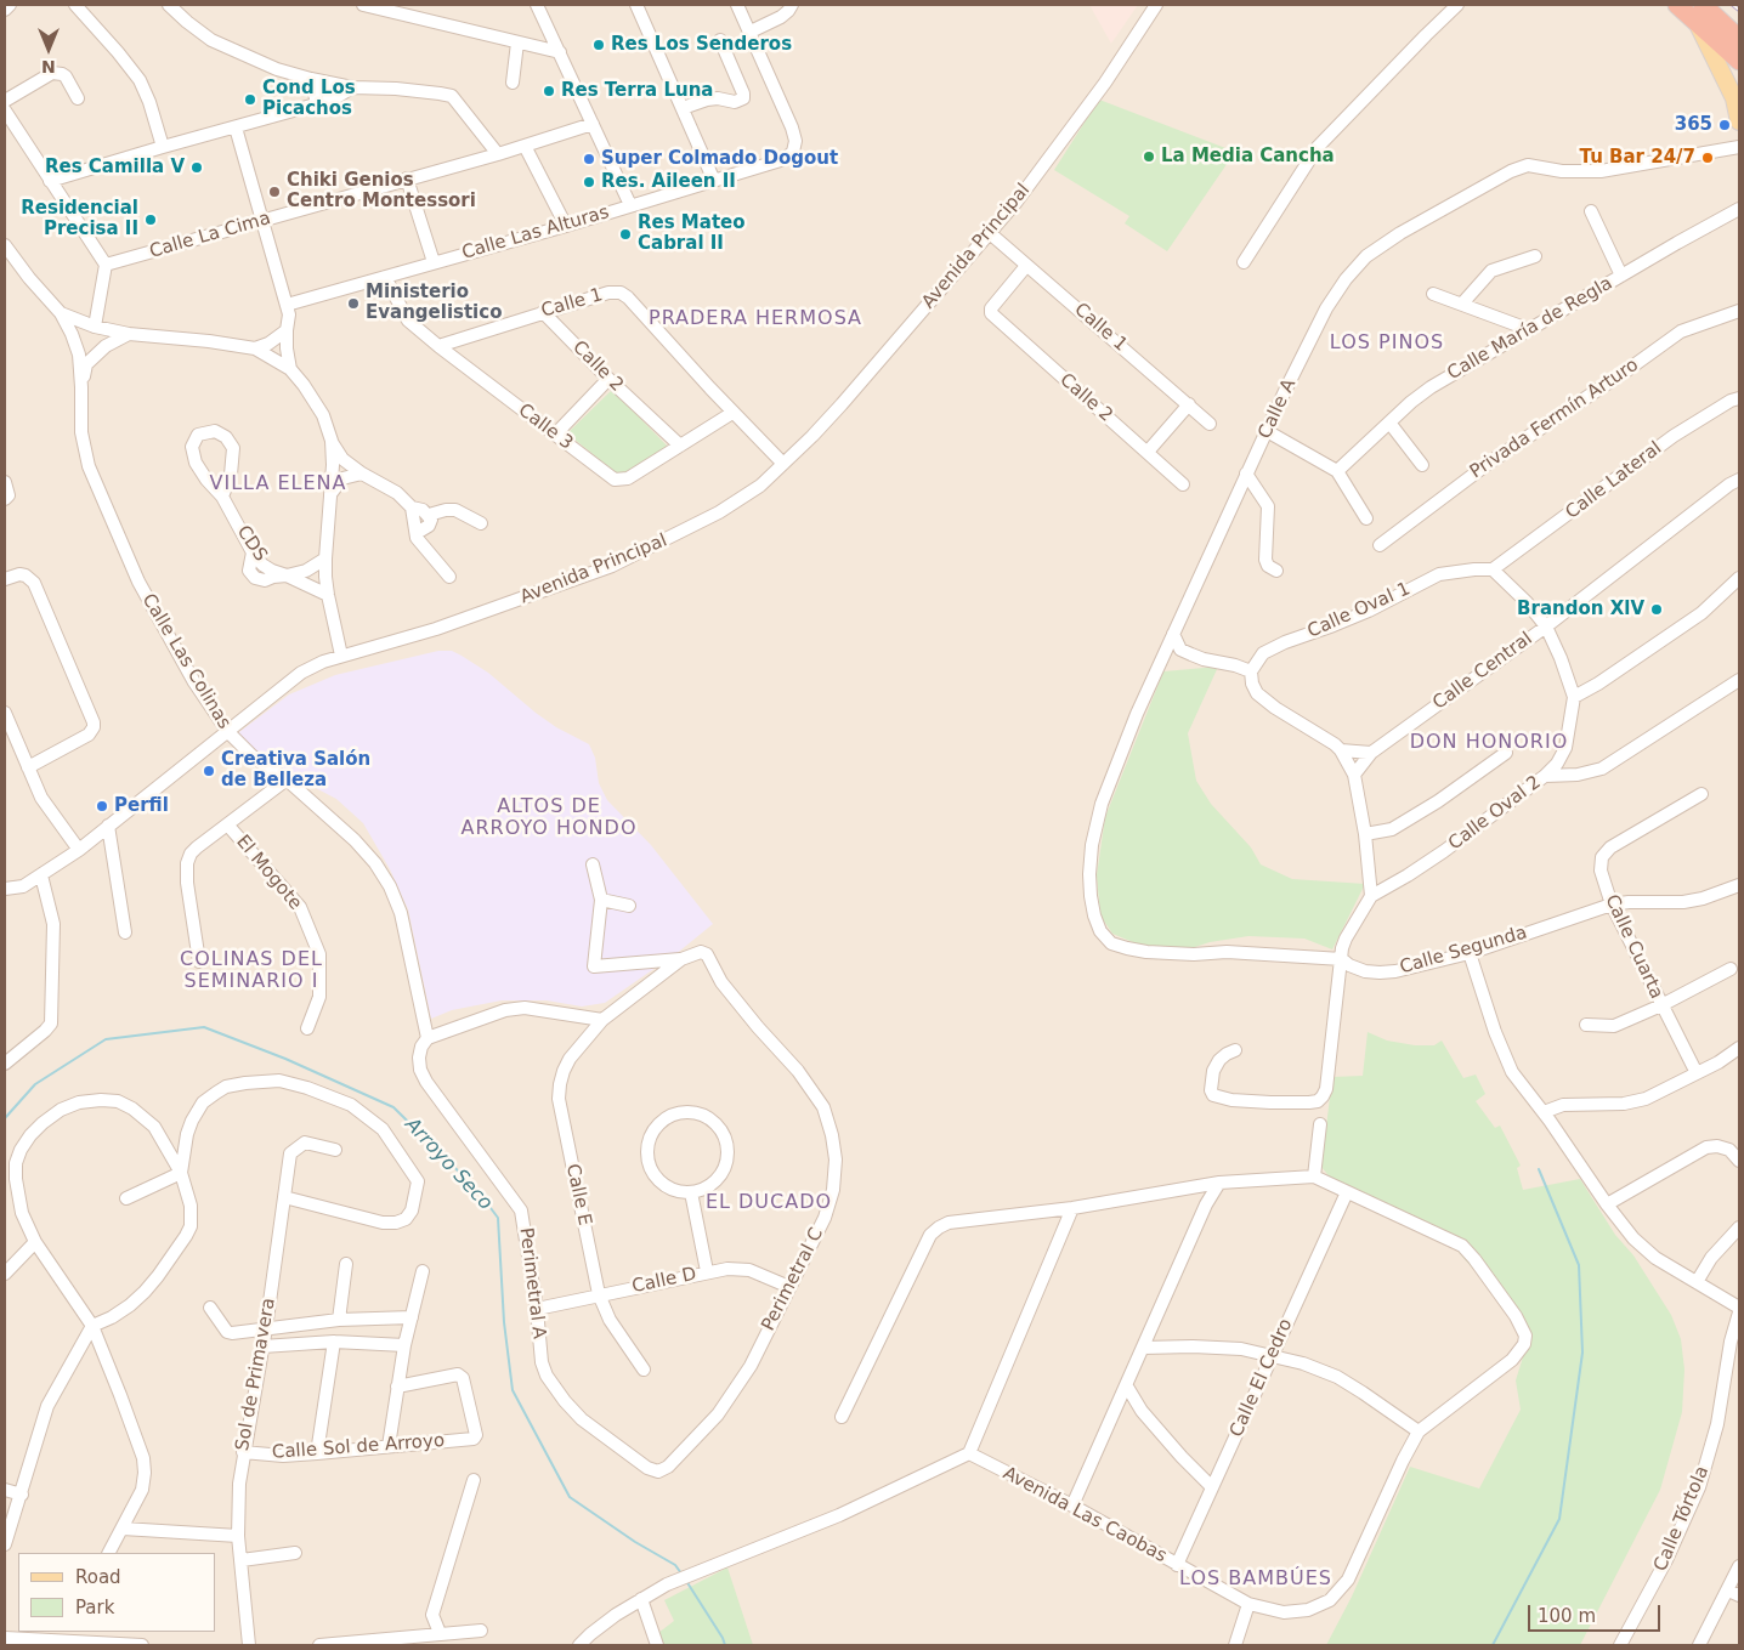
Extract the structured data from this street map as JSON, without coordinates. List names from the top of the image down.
{
  "streets": {
    "street": [
      "Calle Las Alturas",
      "Calle La Cima",
      "Avenida Principal",
      "Calle 1",
      "Calle María de Regla",
      "Calle 2",
      "Calle A",
      "Privada Fermín Arturo",
      "Calle 3",
      "Calle Lateral",
      "CDS",
      "Calle Oval 1",
      "Calle Las Colinas",
      "Calle Central",
      "Calle Oval 2",
      "El Mogote",
      "Calle Cuarta",
      "Calle Segunda",
      "Calle E",
      "Perimetral C",
      "Calle D",
      "Perimetral A",
      "Sol de Primavera",
      "Calle El Cedro",
      "Calle Sol de Arroyo",
      "Avenida Las Caobas",
      "Calle Tórtola"
    ]
  },
  "crossings": [
    ["Calle Las Alturas", "Calle 3"],
    ["Avenida Principal", "Calle 1"],
    ["Avenida Principal", "Calle Las Colinas"],
    ["Calle 1", "Calle 2"],
    ["Calle 1", "Calle 3"],
    ["Calle 2", "Calle 3"],
    ["Calle A", "Calle Segunda"],
    ["Calle Lateral", "Calle Oval 1"],
    ["Calle Las Colinas", "Perimetral A"],
    ["Calle Central", "Calle Oval 2"],
    ["Calle Cuarta", "Calle Segunda"],
    ["Calle E", "Perimetral C"],
    ["Calle E", "Calle D"],
    ["Perimetral C", "Calle D"],
    ["Perimetral C", "Perimetral A"],
    ["Calle D", "Perimetral A"],
    ["Sol de Primavera", "Calle Sol de Arroyo"],
    ["Calle El Cedro", "Avenida Las Caobas"]
  ],
  "districts": [
    "PRADERA HERMOSA",
    "LOS PINOS",
    "VILLA ELENA",
    "DON HONORIO",
    "ALTOS DE ARROYO HONDO",
    "COLINAS DEL SEMINARIO I",
    "EL DUCADO",
    "LOS BAMBÚES"
  ],
  "water": ["Arroyo Seco"],
  "places": [
    "Res Los Senderos",
    "Res Terra Luna",
    "Cond Los Picachos",
    "365",
    "La Media Cancha",
    "Tu Bar 24/7",
    "Super Colmado Dogout",
    "Res Camilla V",
    "Res. Aileen II",
    "Chiki Genios Centro Montessori",
    "Residencial Precisa II",
    "Res Mateo Cabral II",
    "Ministerio Evangelistico",
    "Brandon XlV",
    "Creativa Salón de Belleza",
    "Perfil"
  ],
  "legend": ["Road", "Park"],
  "scale_bar": "100 m",
  "north": "bottom"
}
